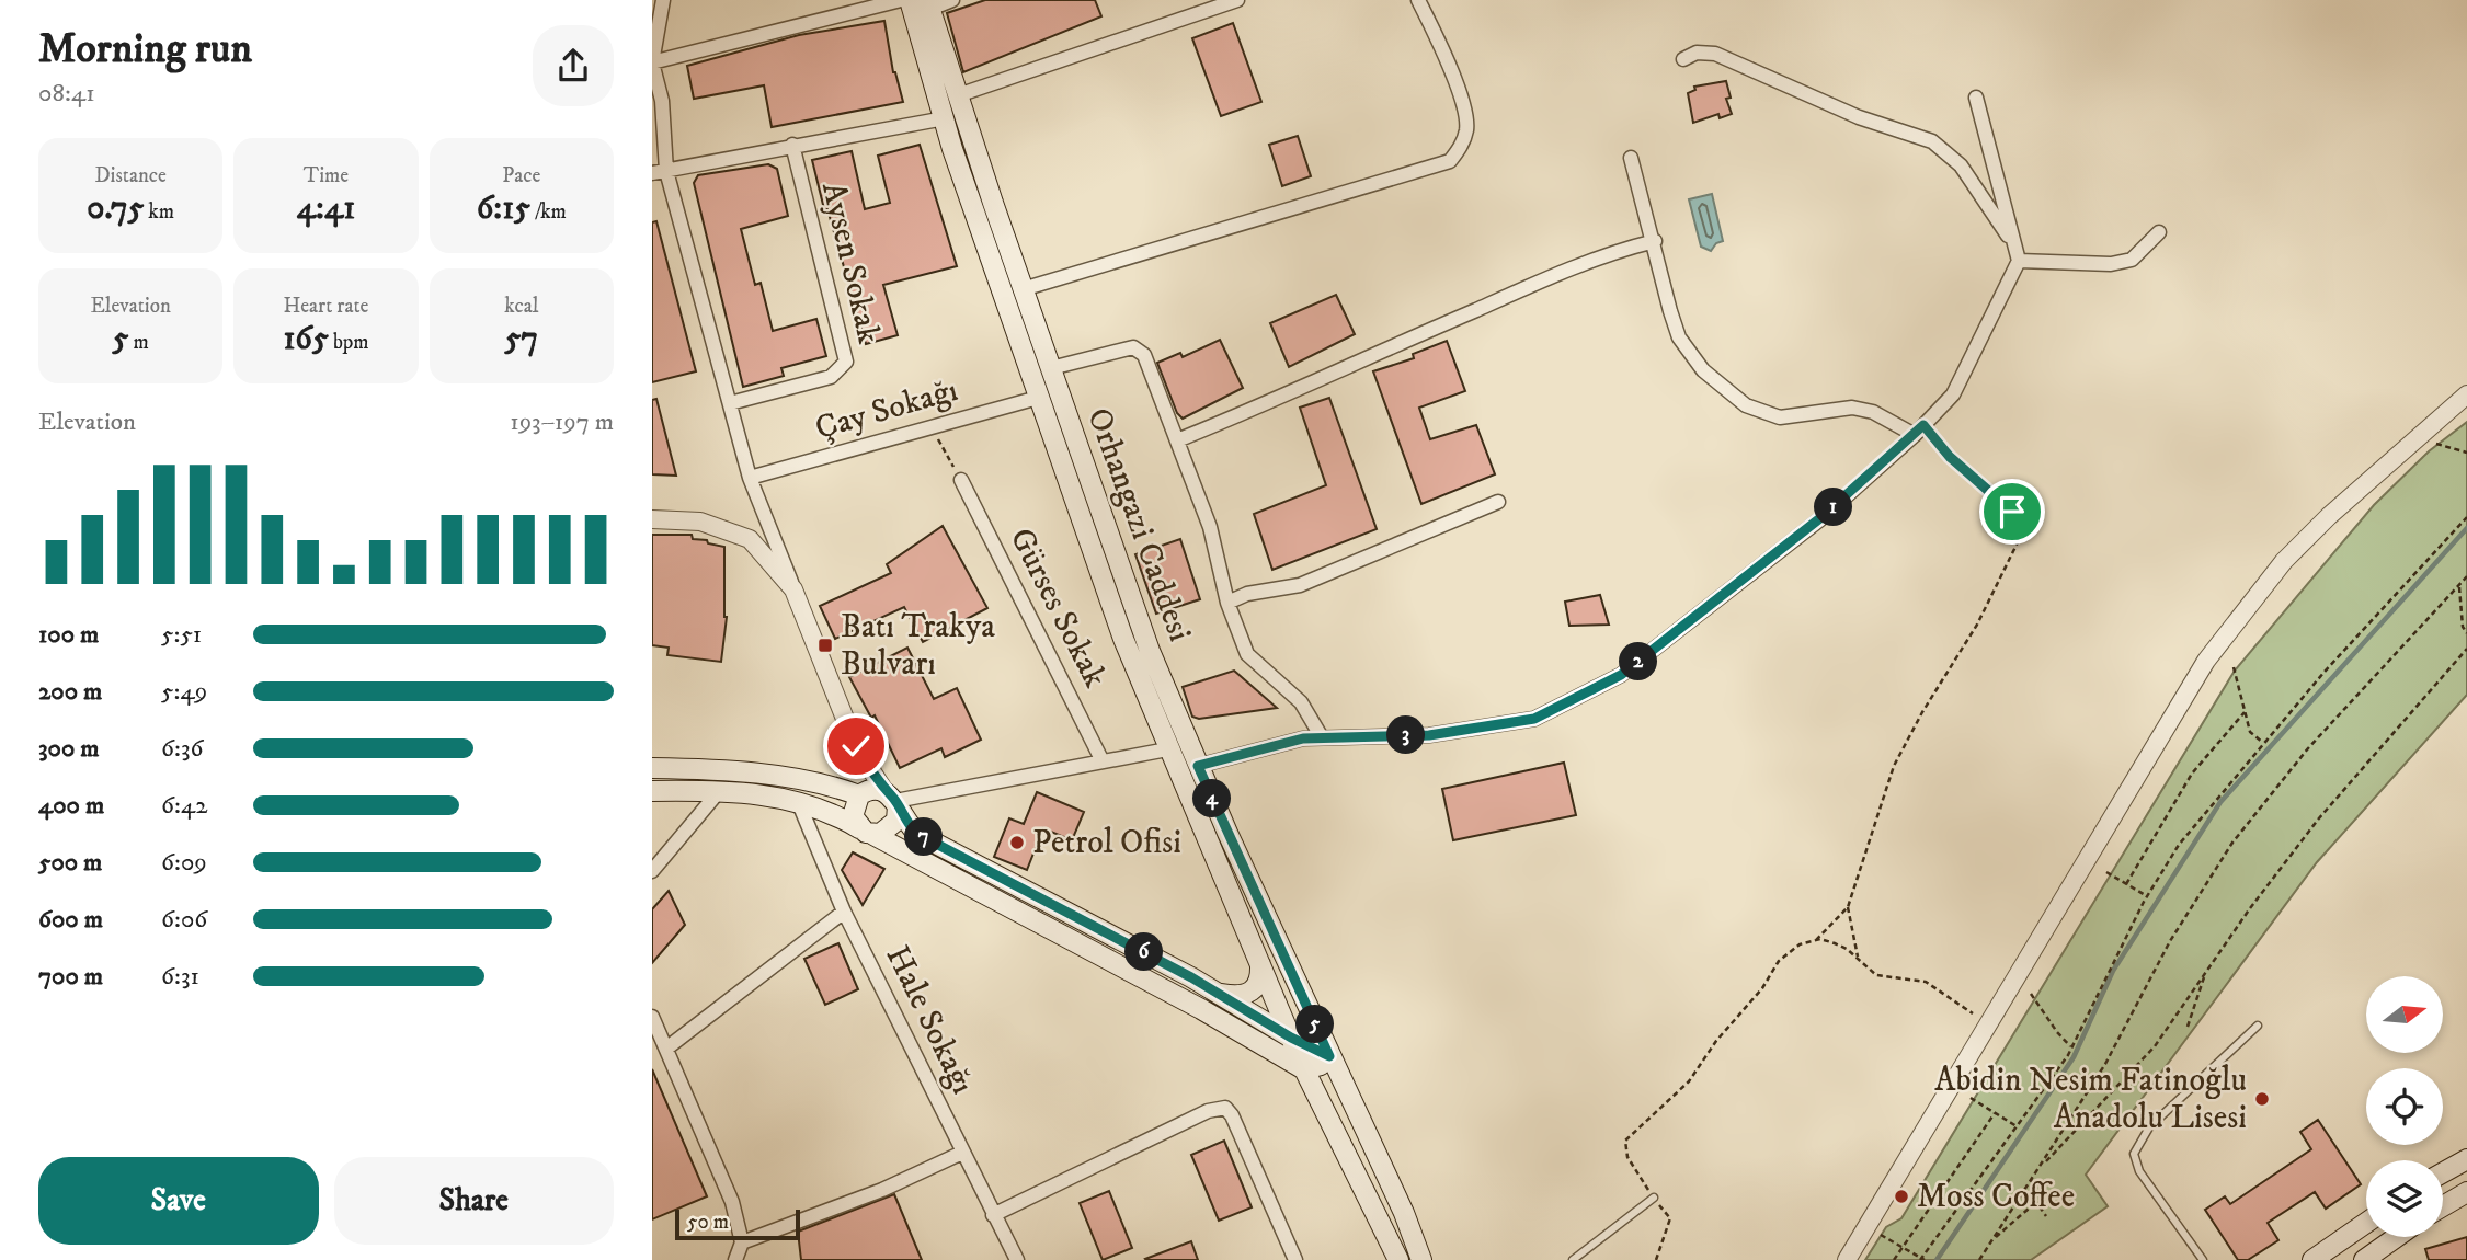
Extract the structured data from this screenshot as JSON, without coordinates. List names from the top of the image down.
{
  "streets": {
    "main road": ["Orhangazi Caddesi"],
    "street": [
      "Aysen Sokak",
      "Çay Sokağı",
      "Gürses Sokak",
      "Hale Sokağı"
    ]
  },
  "crossings": [
    ["Çay Sokağı", "Orhangazi Caddesi"]
  ],
  "places": {
    "transit": ["Batı Trakya Bulvarı"],
    "other": ["Petrol Ofisi", "Abidin Nesim Fatinoğlu Anadolu Lisesi", "Moss Coffee"]
  },
  "scale_bar": "50 m",
  "north": "right",
  "page": {
    "heading": ["Morning run", "08:41"],
    "stats": [
      ["Distance", "0.75 km"],
      ["Time", "4:41"],
      ["Pace", "6:15 /km"],
      ["Elevation", "5 m"],
      ["Heart rate", "165 bpm"],
      ["kcal", "57"]
    ],
    "chart": ["Elevation", "193–197 m"],
    "pins": [
      "1",
      "2",
      "3",
      "4",
      "7",
      "6",
      "5"
    ],
    "list": [
      {
        "name": "100 m",
        "note": "5:51"
      },
      {
        "name": "200 m",
        "note": "5:49"
      },
      {
        "name": "300 m",
        "note": "6:36"
      },
      {
        "name": "400 m",
        "note": "6:42"
      },
      {
        "name": "500 m",
        "note": "6:09"
      },
      {
        "name": "600 m",
        "note": "6:06"
      },
      {
        "name": "700 m",
        "note": "6:31"
      }
    ],
    "buttons": ["Save", "Share"],
    "scale": "50 m"
  }
}
